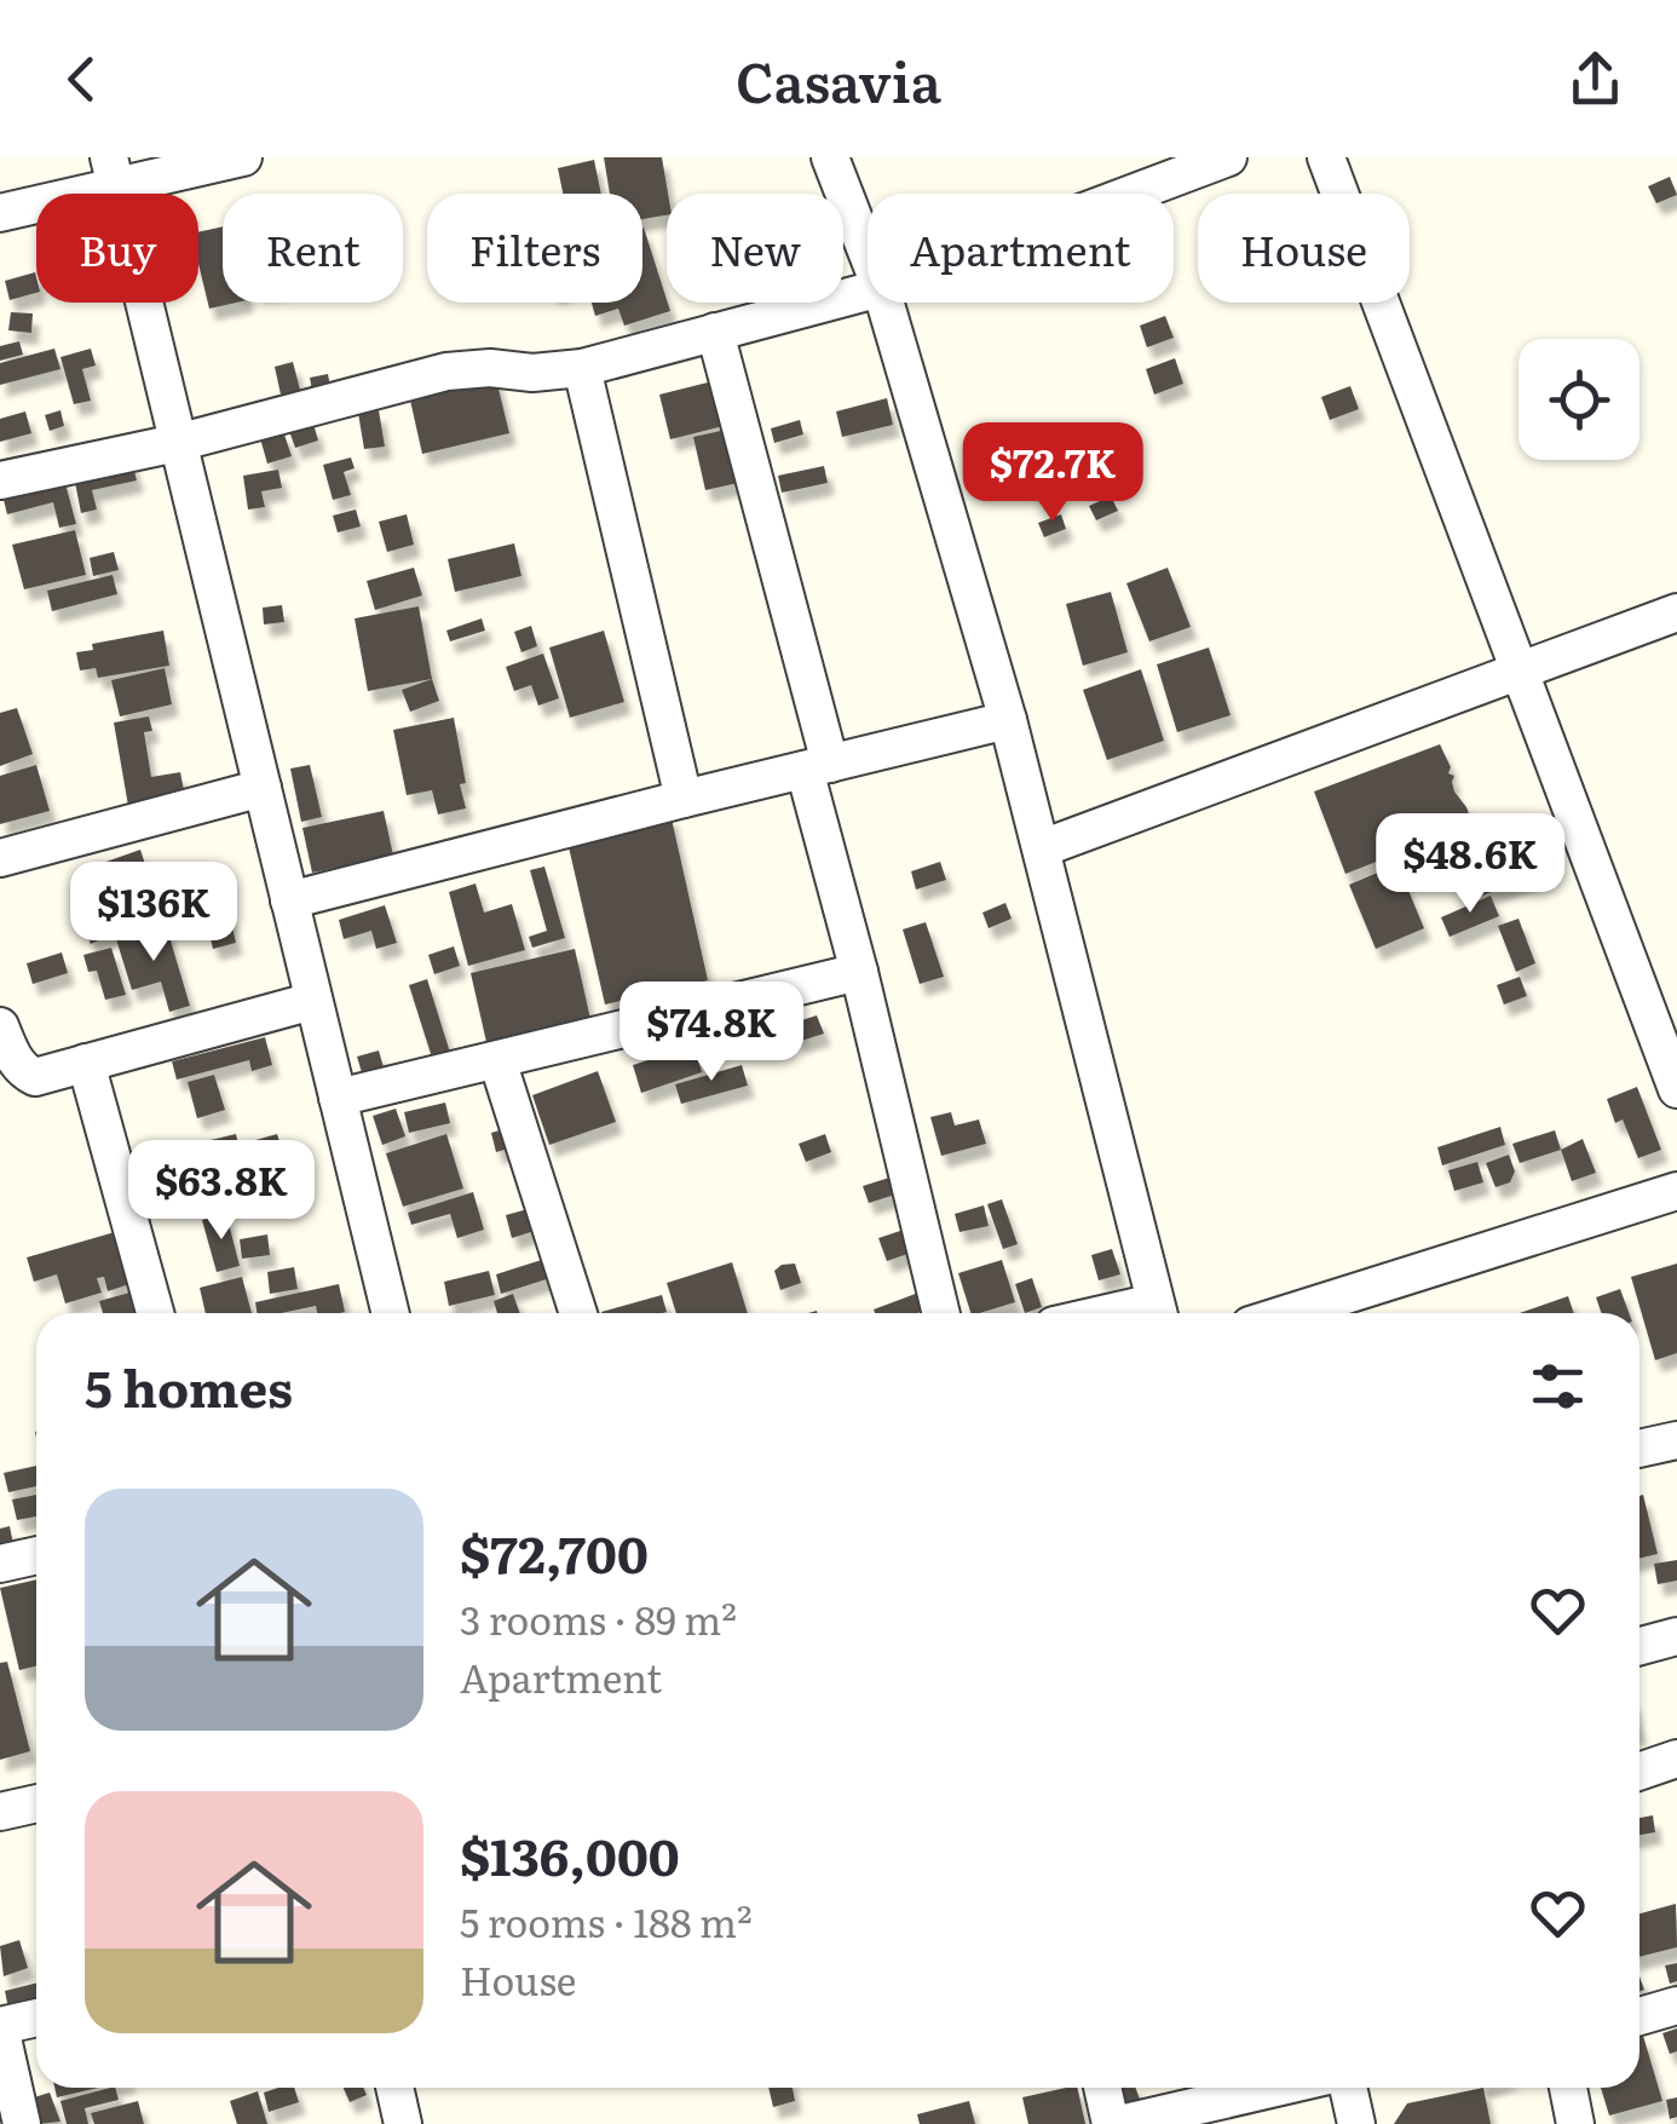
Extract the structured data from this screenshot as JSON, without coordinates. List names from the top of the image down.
{
  "page": {
    "header": "Casavia",
    "chip": [
      "Buy",
      "Rent",
      "Filters",
      "New",
      "Apartment",
      "House"
    ],
    "price": [
      "$72.7K",
      "$48.6K",
      "$136K",
      "$74.8K",
      "$63.8K"
    ],
    "heading": "5 homes",
    "list": [
      {
        "name": "$72,700",
        "note": "3 rooms · 89 m² · Apartment"
      },
      {
        "name": "$136,000",
        "note": "5 rooms · 188 m² · House"
      }
    ]
  }
}
